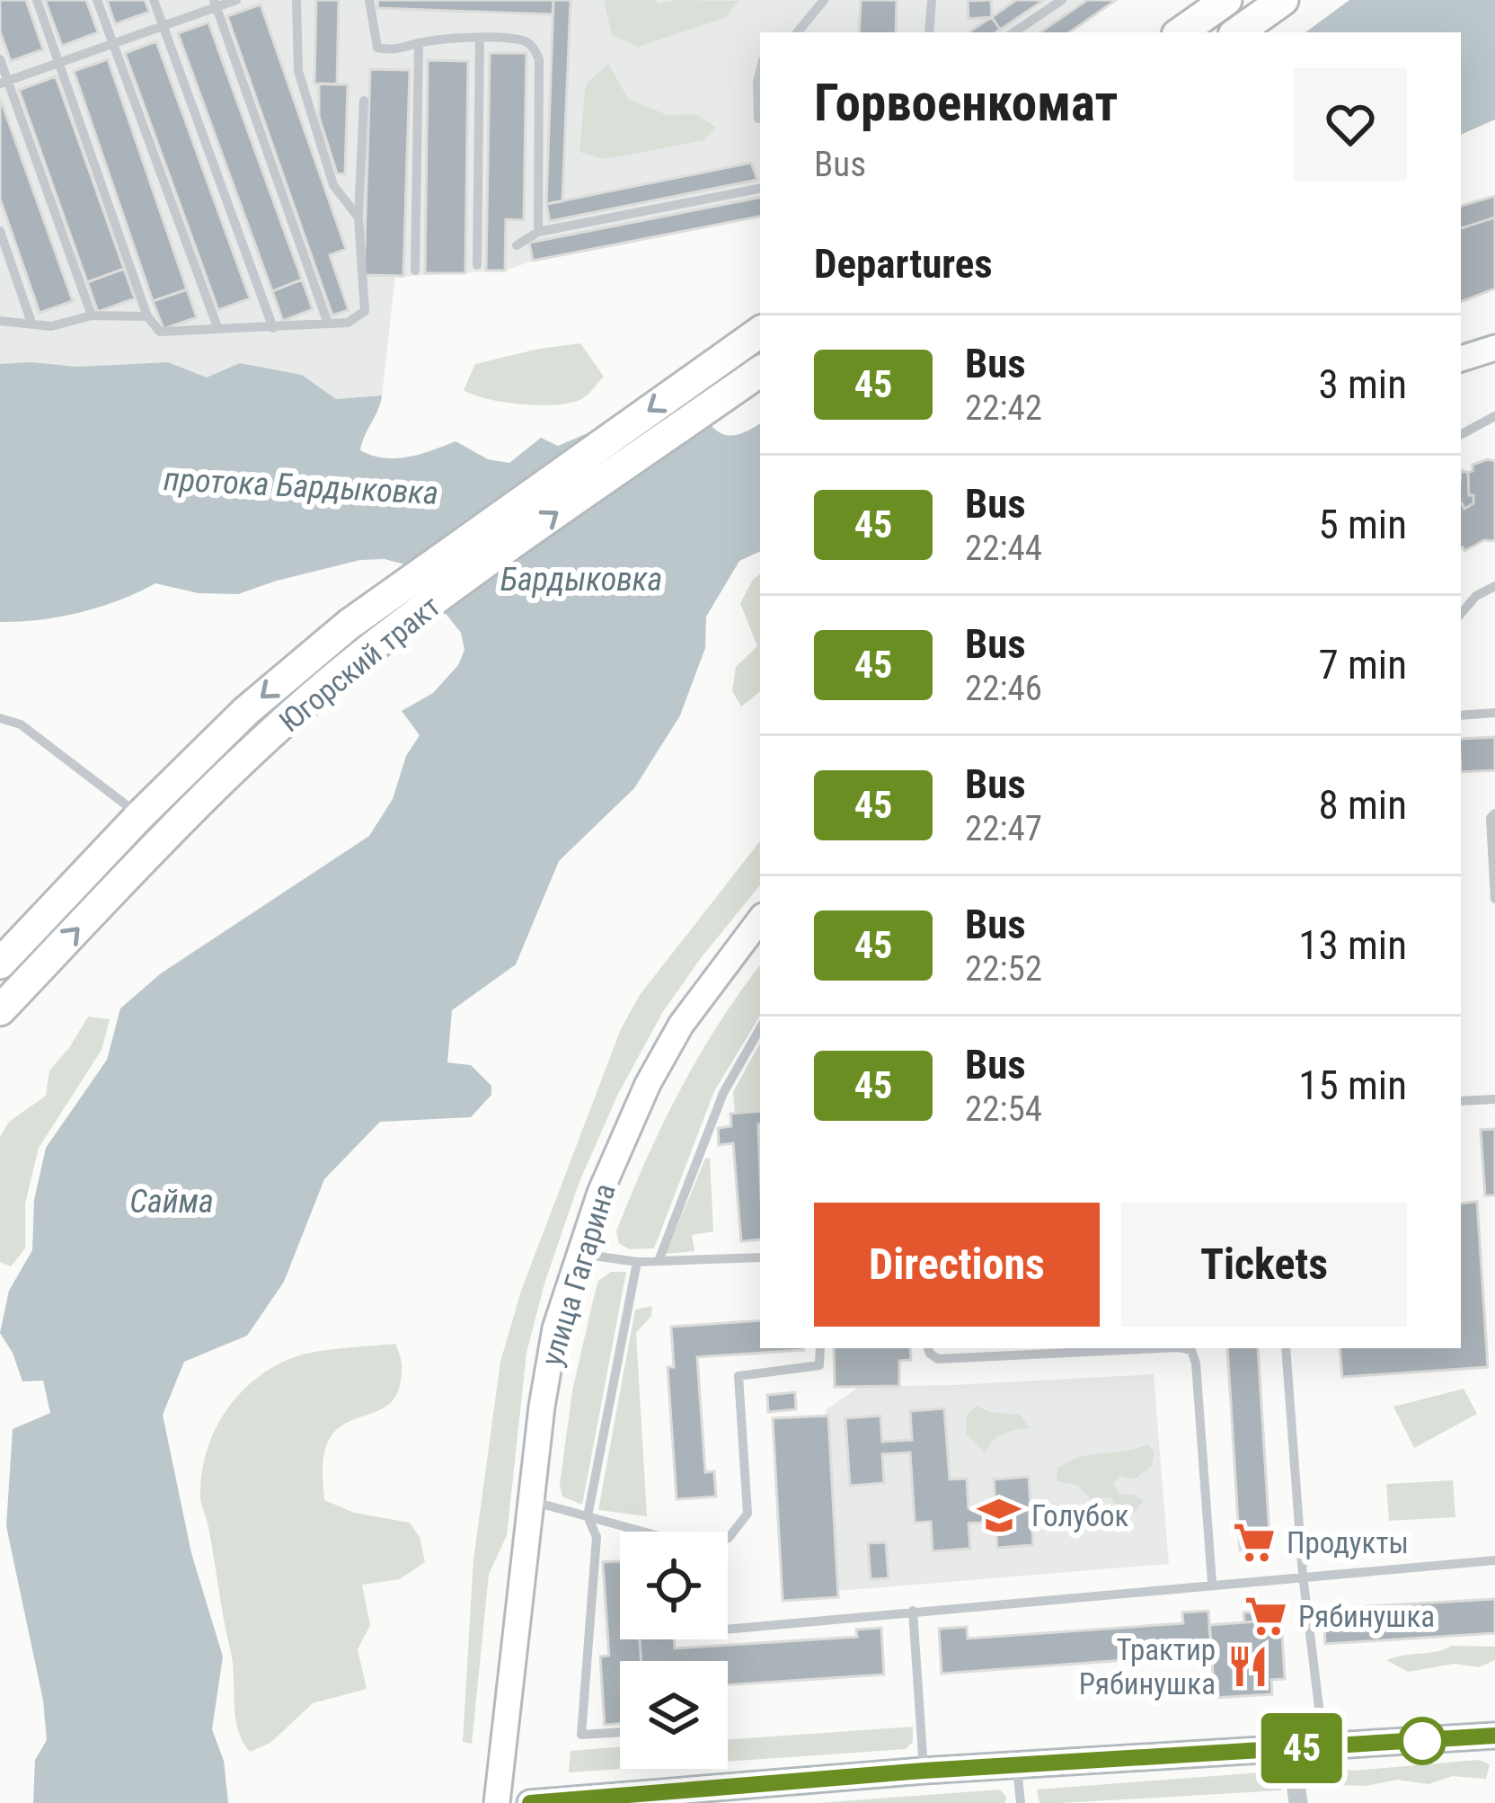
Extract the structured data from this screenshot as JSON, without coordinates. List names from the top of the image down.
{
  "streets": {
    "main road": ["Югорский тракт", "улица Гагарина"]
  },
  "water": ["протока Бардыковка", "Бардыковка", "Сайма"],
  "places": {
    "school or university": ["Голубок"],
    "supermarket": ["Продукты", "Рябинушка"],
    "restaurant": ["Трактир Рябинушка"]
  },
  "lines": ["bus line 45"],
  "page": {
    "on_map": "45",
    "heading": [
      ["Горвоенкомат", "Bus"],
      "Departures"
    ],
    "list": [
      {
        "mark": "45",
        "name": "Bus",
        "note": "22:42",
        "value": "3 min"
      },
      {
        "mark": "45",
        "name": "Bus",
        "note": "22:44",
        "value": "5 min"
      },
      {
        "mark": "45",
        "name": "Bus",
        "note": "22:46",
        "value": "7 min"
      },
      {
        "mark": "45",
        "name": "Bus",
        "note": "22:47",
        "value": "8 min"
      },
      {
        "mark": "45",
        "name": "Bus",
        "note": "22:52",
        "value": "13 min"
      },
      {
        "mark": "45",
        "name": "Bus",
        "note": "22:54",
        "value": "15 min"
      }
    ],
    "buttons": ["Directions", "Tickets"]
  }
}
